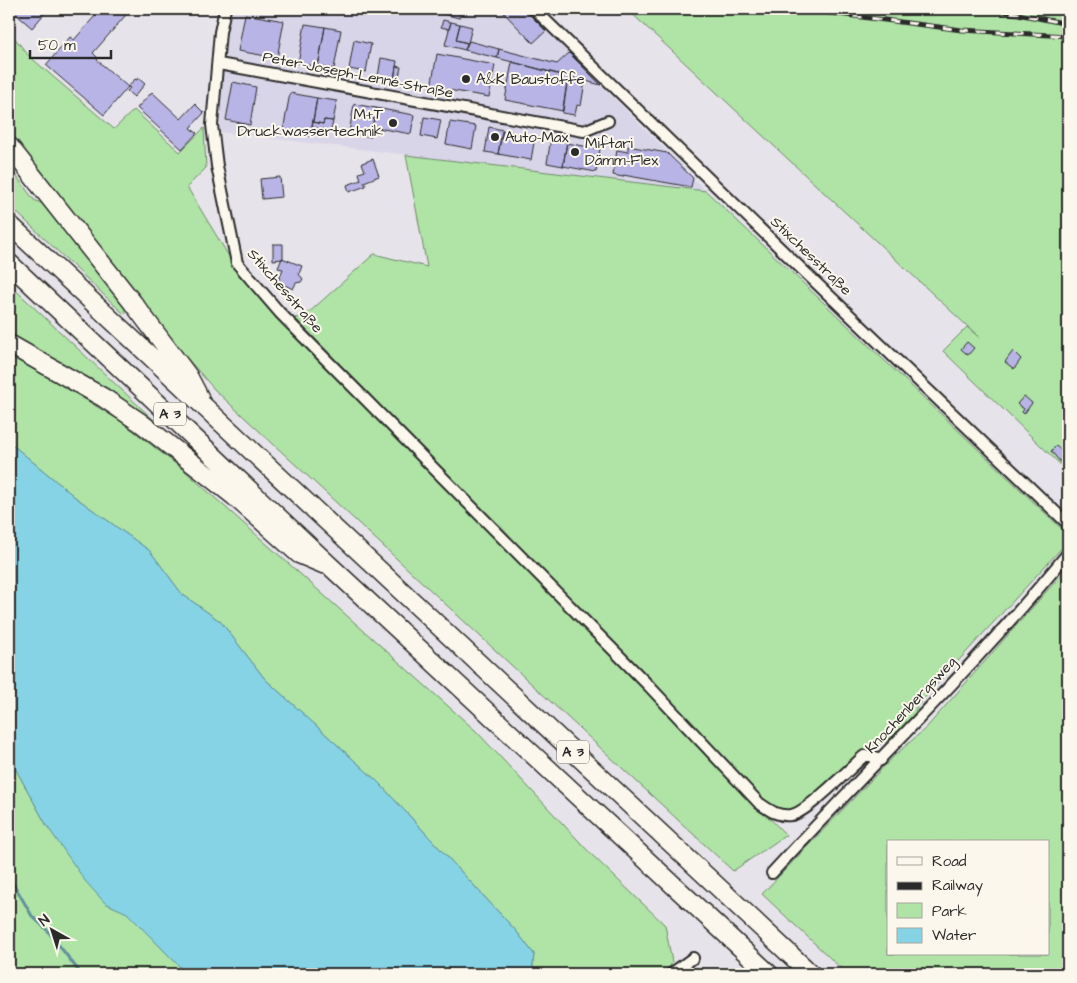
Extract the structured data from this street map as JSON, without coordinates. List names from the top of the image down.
{
  "streets": {
    "highway": ["A 3"],
    "street": ["Peter-Joseph-Lenné-Straße", "Stixchesstraße", "Knochenbergsweg"]
  },
  "crossings": [
    ["Peter-Joseph-Lenné-Straße", "Stixchesstraße"],
    ["Stixchesstraße", "Knochenbergsweg"]
  ],
  "places": [
    "A&K Baustoffe",
    "M+T Druckwassertechnik",
    "Auto-Max",
    "Miftari Dämm-Flex"
  ],
  "legend": [
    "Road",
    "Railway",
    "Park",
    "Water"
  ],
  "scale_bar": "50 m",
  "north": "top left"
}
